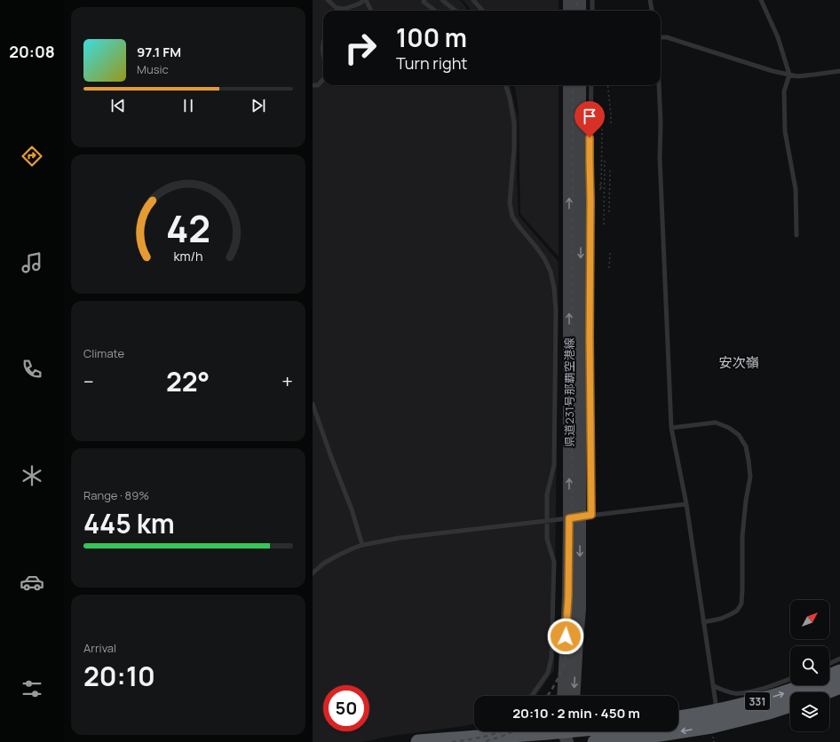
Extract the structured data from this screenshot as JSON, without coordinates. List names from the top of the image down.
{
  "streets": {
    "highway": ["331"],
    "main road": ["県道231号那覇空港線"]
  },
  "districts": ["安次嶺"],
  "north": "top right",
  "page": {
    "tabs": "20:08",
    "turn": ["100 m", "Turn right"],
    "song": ["97.1 FM", "Music"],
    "tile": [
      "Climate",
      ["Range · 89%", "445 km"],
      ["Arrival", "20:10"]
    ],
    "heat": ["−", "22°", "+"],
    "limit": "50",
    "trip": "20:10 · 2 min · 450 m",
    "gauge": ["42", "km/h"]
  }
}
